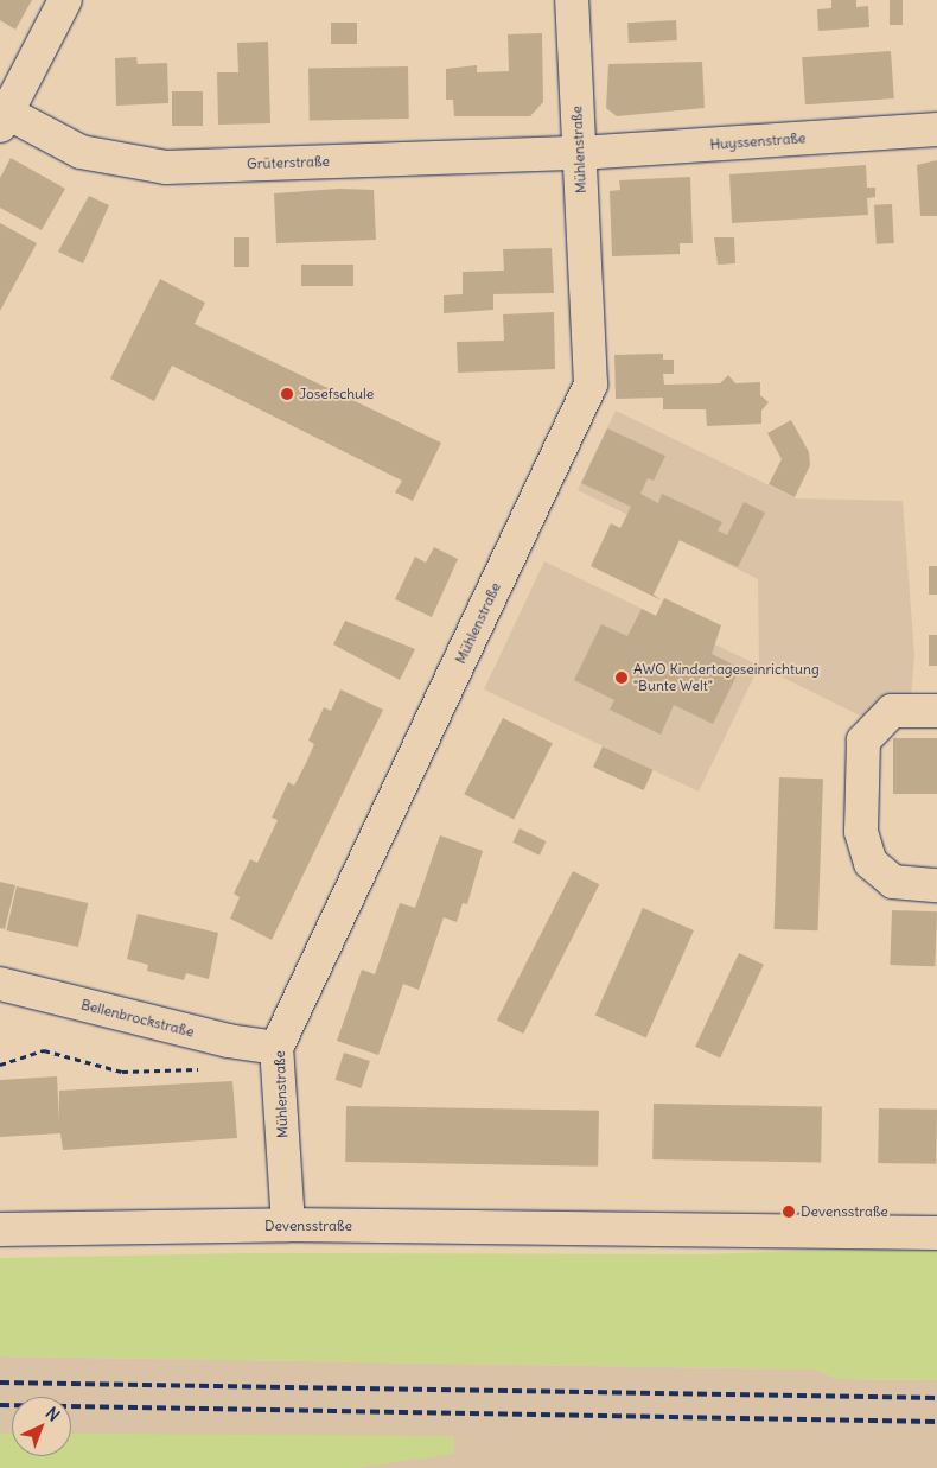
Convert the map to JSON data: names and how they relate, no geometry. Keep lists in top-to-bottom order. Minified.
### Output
{"streets":{"street":["Huyssenstraße","Mühlenstraße","Grüterstraße","Bellenbrockstraße","Devensstraße"]},"crossings":[["Huyssenstraße","Mühlenstraße"],["Huyssenstraße","Grüterstraße"],["Mühlenstraße","Grüterstraße"],["Mühlenstraße","Bellenbrockstraße"],["Mühlenstraße","Devensstraße"]],"places":["Josefschule","AWO Kindertageseinrichtung \"Bunte Welt\"","Devensstraße"],"north":"top right"}
